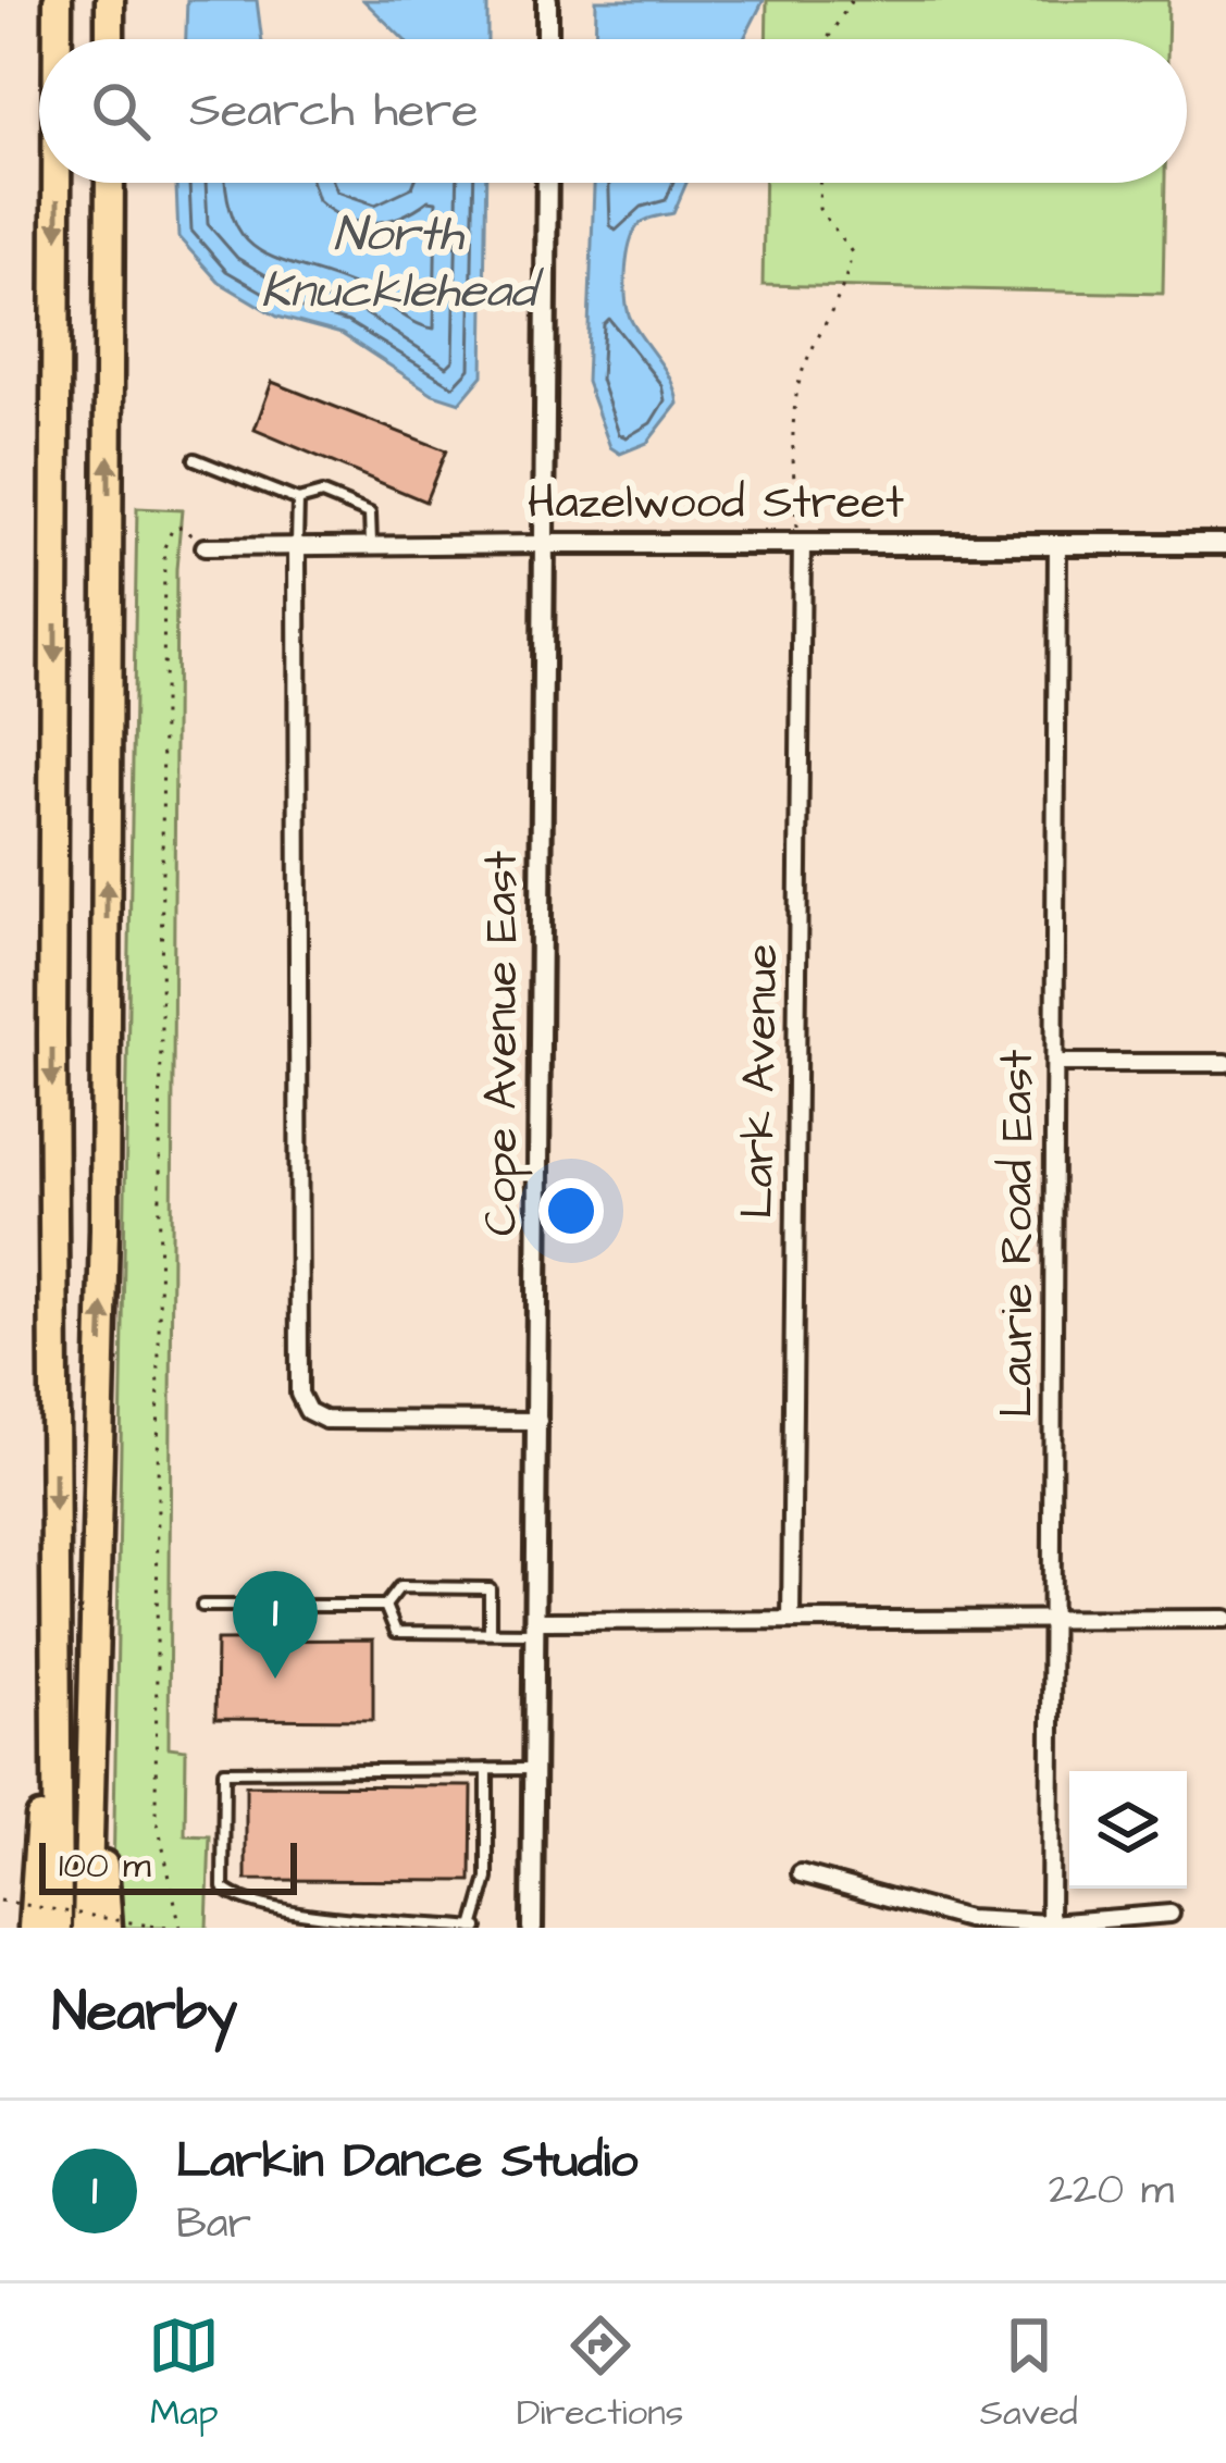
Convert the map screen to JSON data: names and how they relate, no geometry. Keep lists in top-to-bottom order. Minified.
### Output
{"streets":{"street":["Hazelwood Street","Cope Avenue East","Lark Avenue","Laurie Road East"]},"crossings":[["Hazelwood Street","Cope Avenue East"],["Hazelwood Street","Lark Avenue"],["Hazelwood Street","Laurie Road East"]],"water":["North Knucklehead"],"scale_bar":"100 m","page":{"search":"Search here","pins":"1","scale":"100 m","heading":"Nearby","list":[{"mark":"1","name":"Larkin Dance Studio","note":"Bar","value":"220 m"}],"nav":["Map","Directions","Saved"]}}
